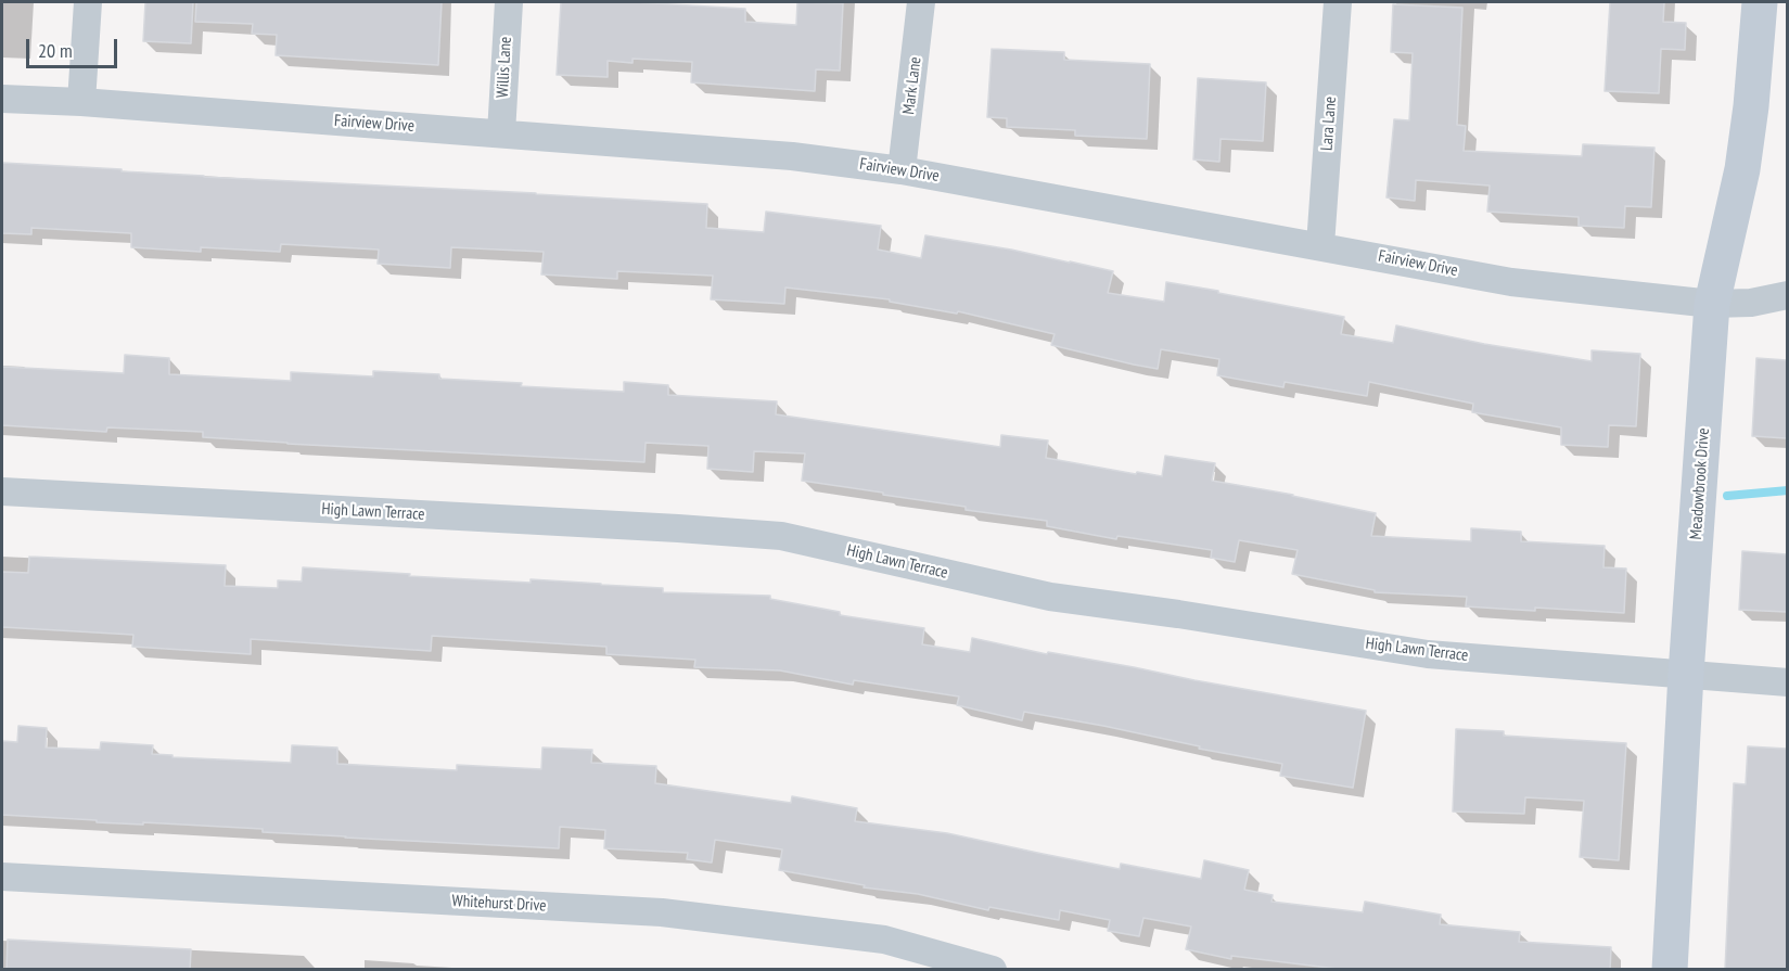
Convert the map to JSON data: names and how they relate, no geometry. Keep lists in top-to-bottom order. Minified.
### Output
{"streets":{"street":["Willis Lane","Mark Lane","Fairview Drive","Lara Lane","Meadowbrook Drive","High Lawn Terrace","Whitehurst Drive"]},"crossings":[["Willis Lane","Fairview Drive"],["Mark Lane","Fairview Drive"],["Fairview Drive","Lara Lane"],["Fairview Drive","Meadowbrook Drive"],["Meadowbrook Drive","High Lawn Terrace"]],"scale_bar":"20 m"}
